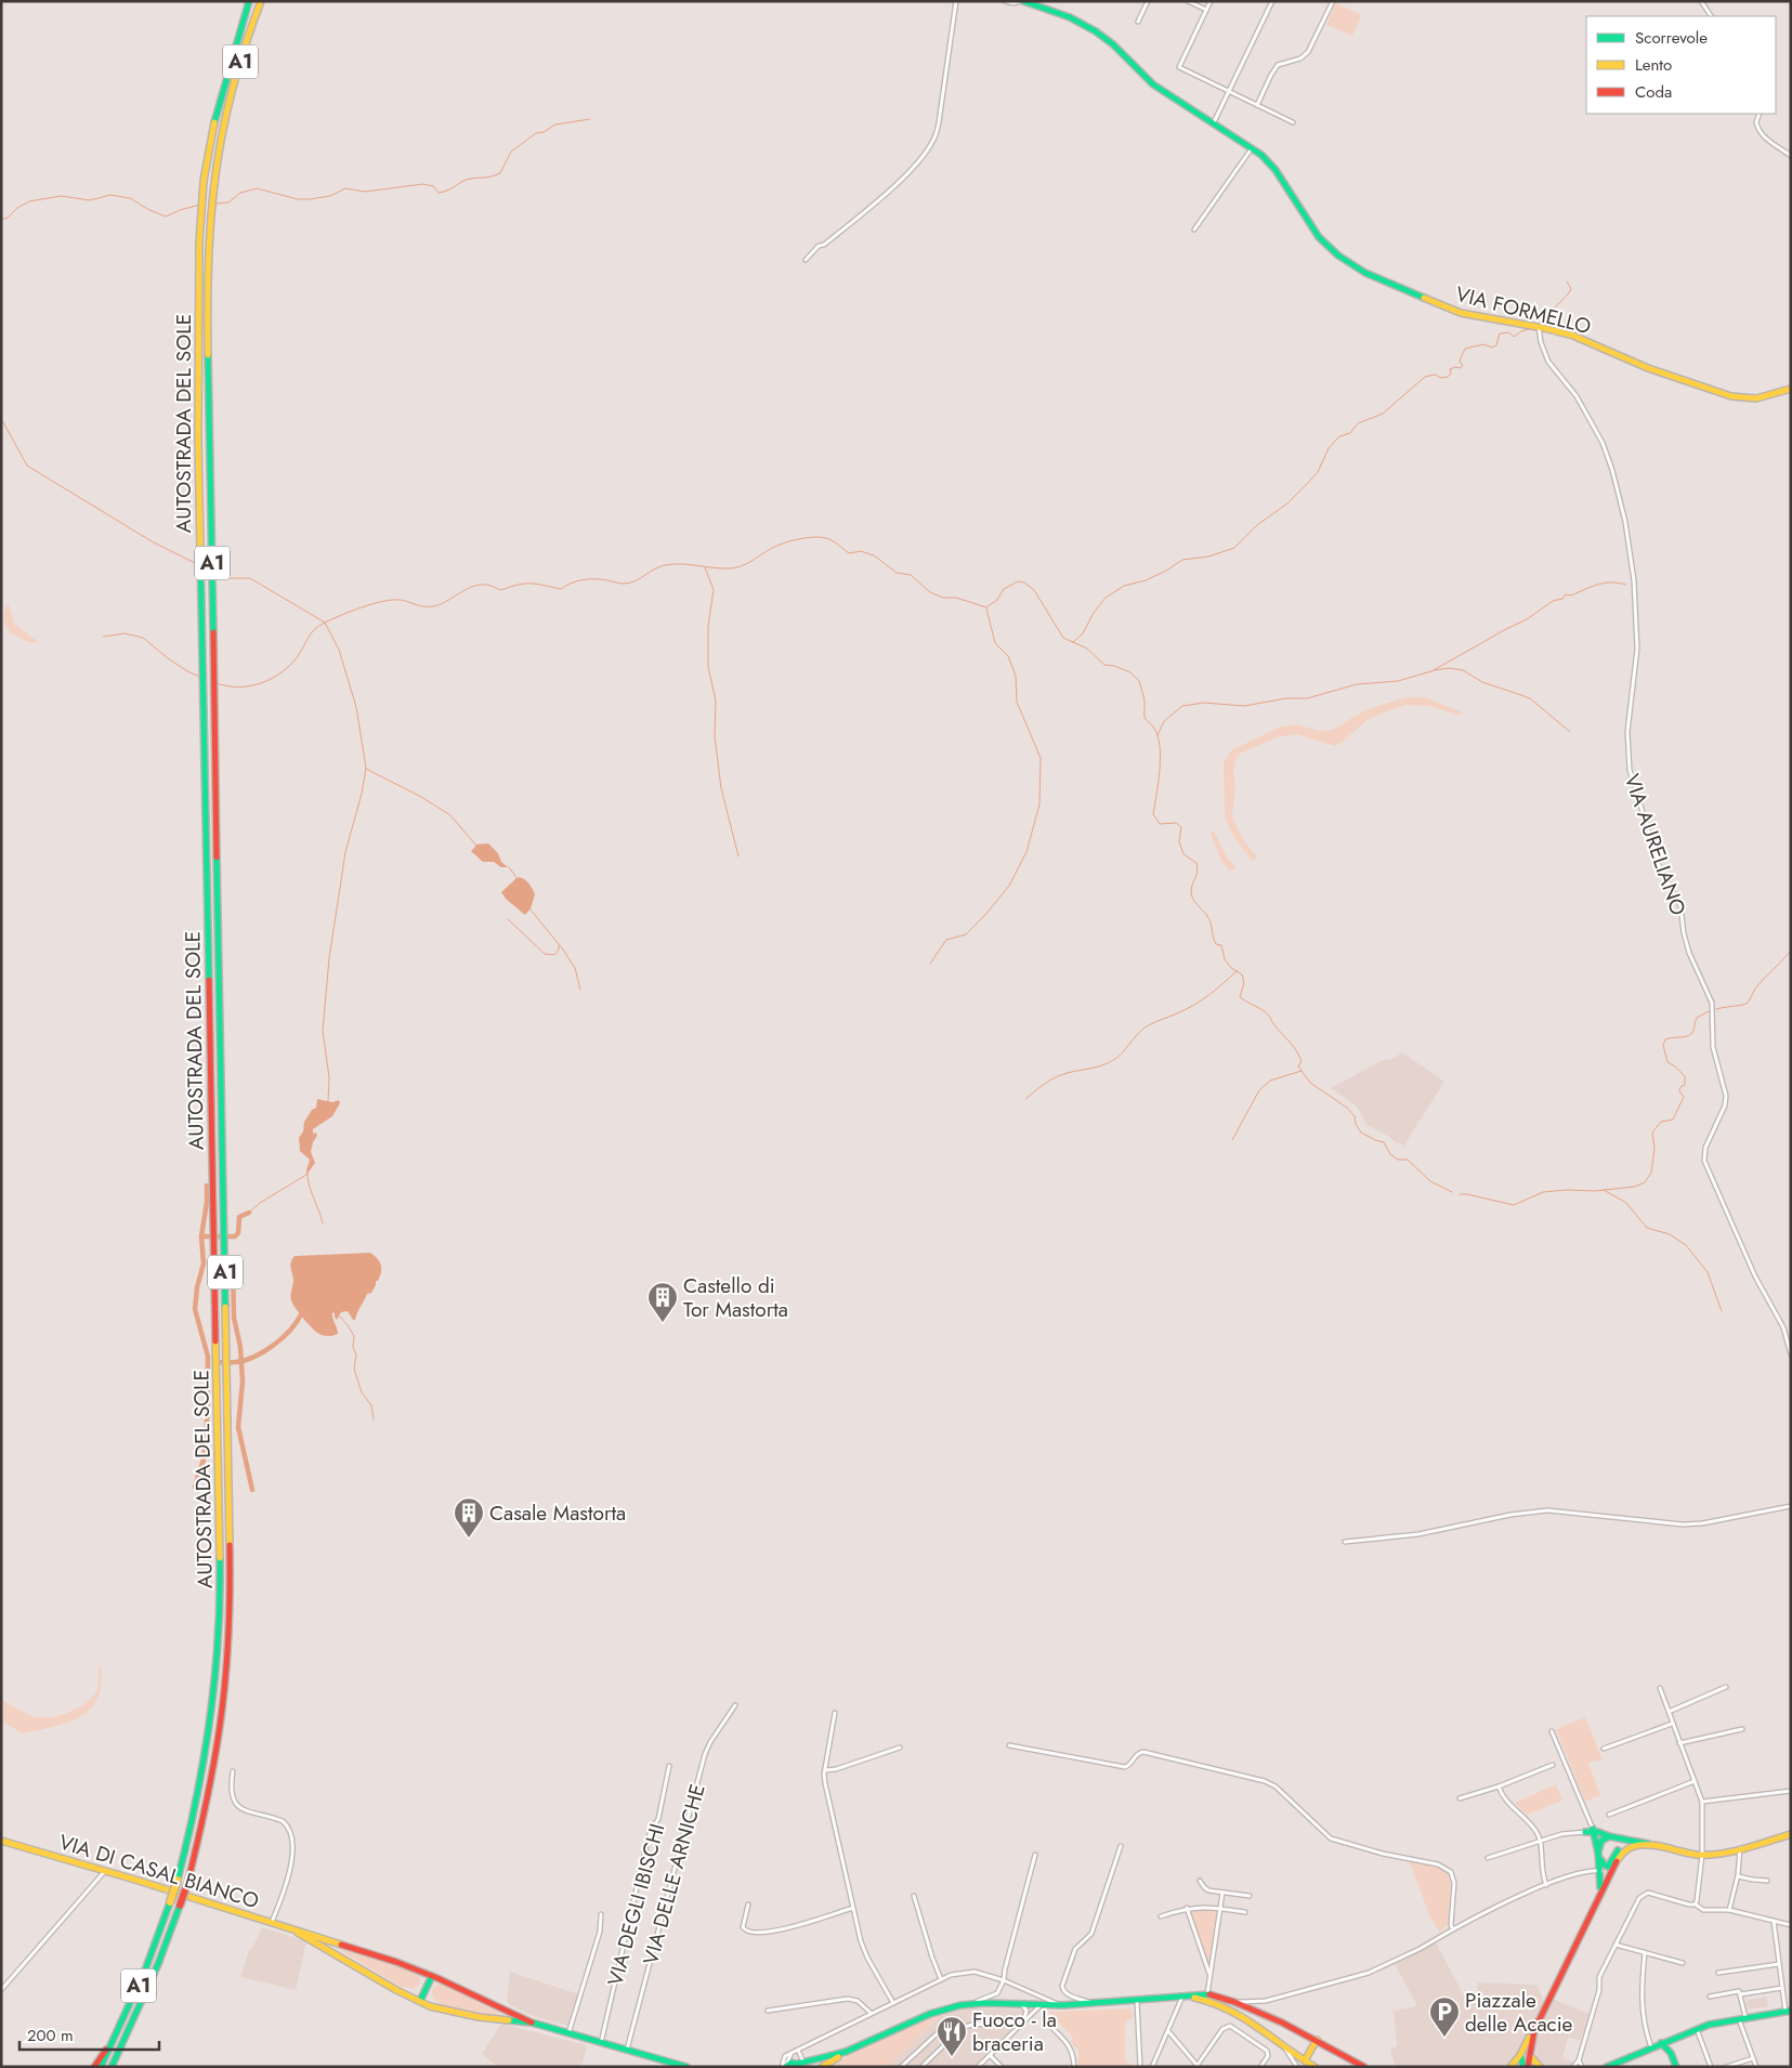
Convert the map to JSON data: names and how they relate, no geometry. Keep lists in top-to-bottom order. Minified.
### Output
{"streets":{"main road":["A1","VIA FORMELLO","AUTOSTRADA DEL SOLE","VIA DI CASAL BIANCO"],"street":["VIA AURELIANO","VIA DELLE ARNICHE","VIA DEGLI IBISCHI"]},"crossings":[["VIA FORMELLO","VIA AURELIANO"],["VIA DI CASAL BIANCO","VIA DELLE ARNICHE"],["VIA DI CASAL BIANCO","VIA DEGLI IBISCHI"]],"places":{"building":["Castello di Tor Mastorta","Casale Mastorta"],"parking":["Piazzale delle Acacie"],"restaurant":["Fuoco - la braceria"]},"legend":["Scorrevole","Lento","Coda"],"scale_bar":"200 m"}
